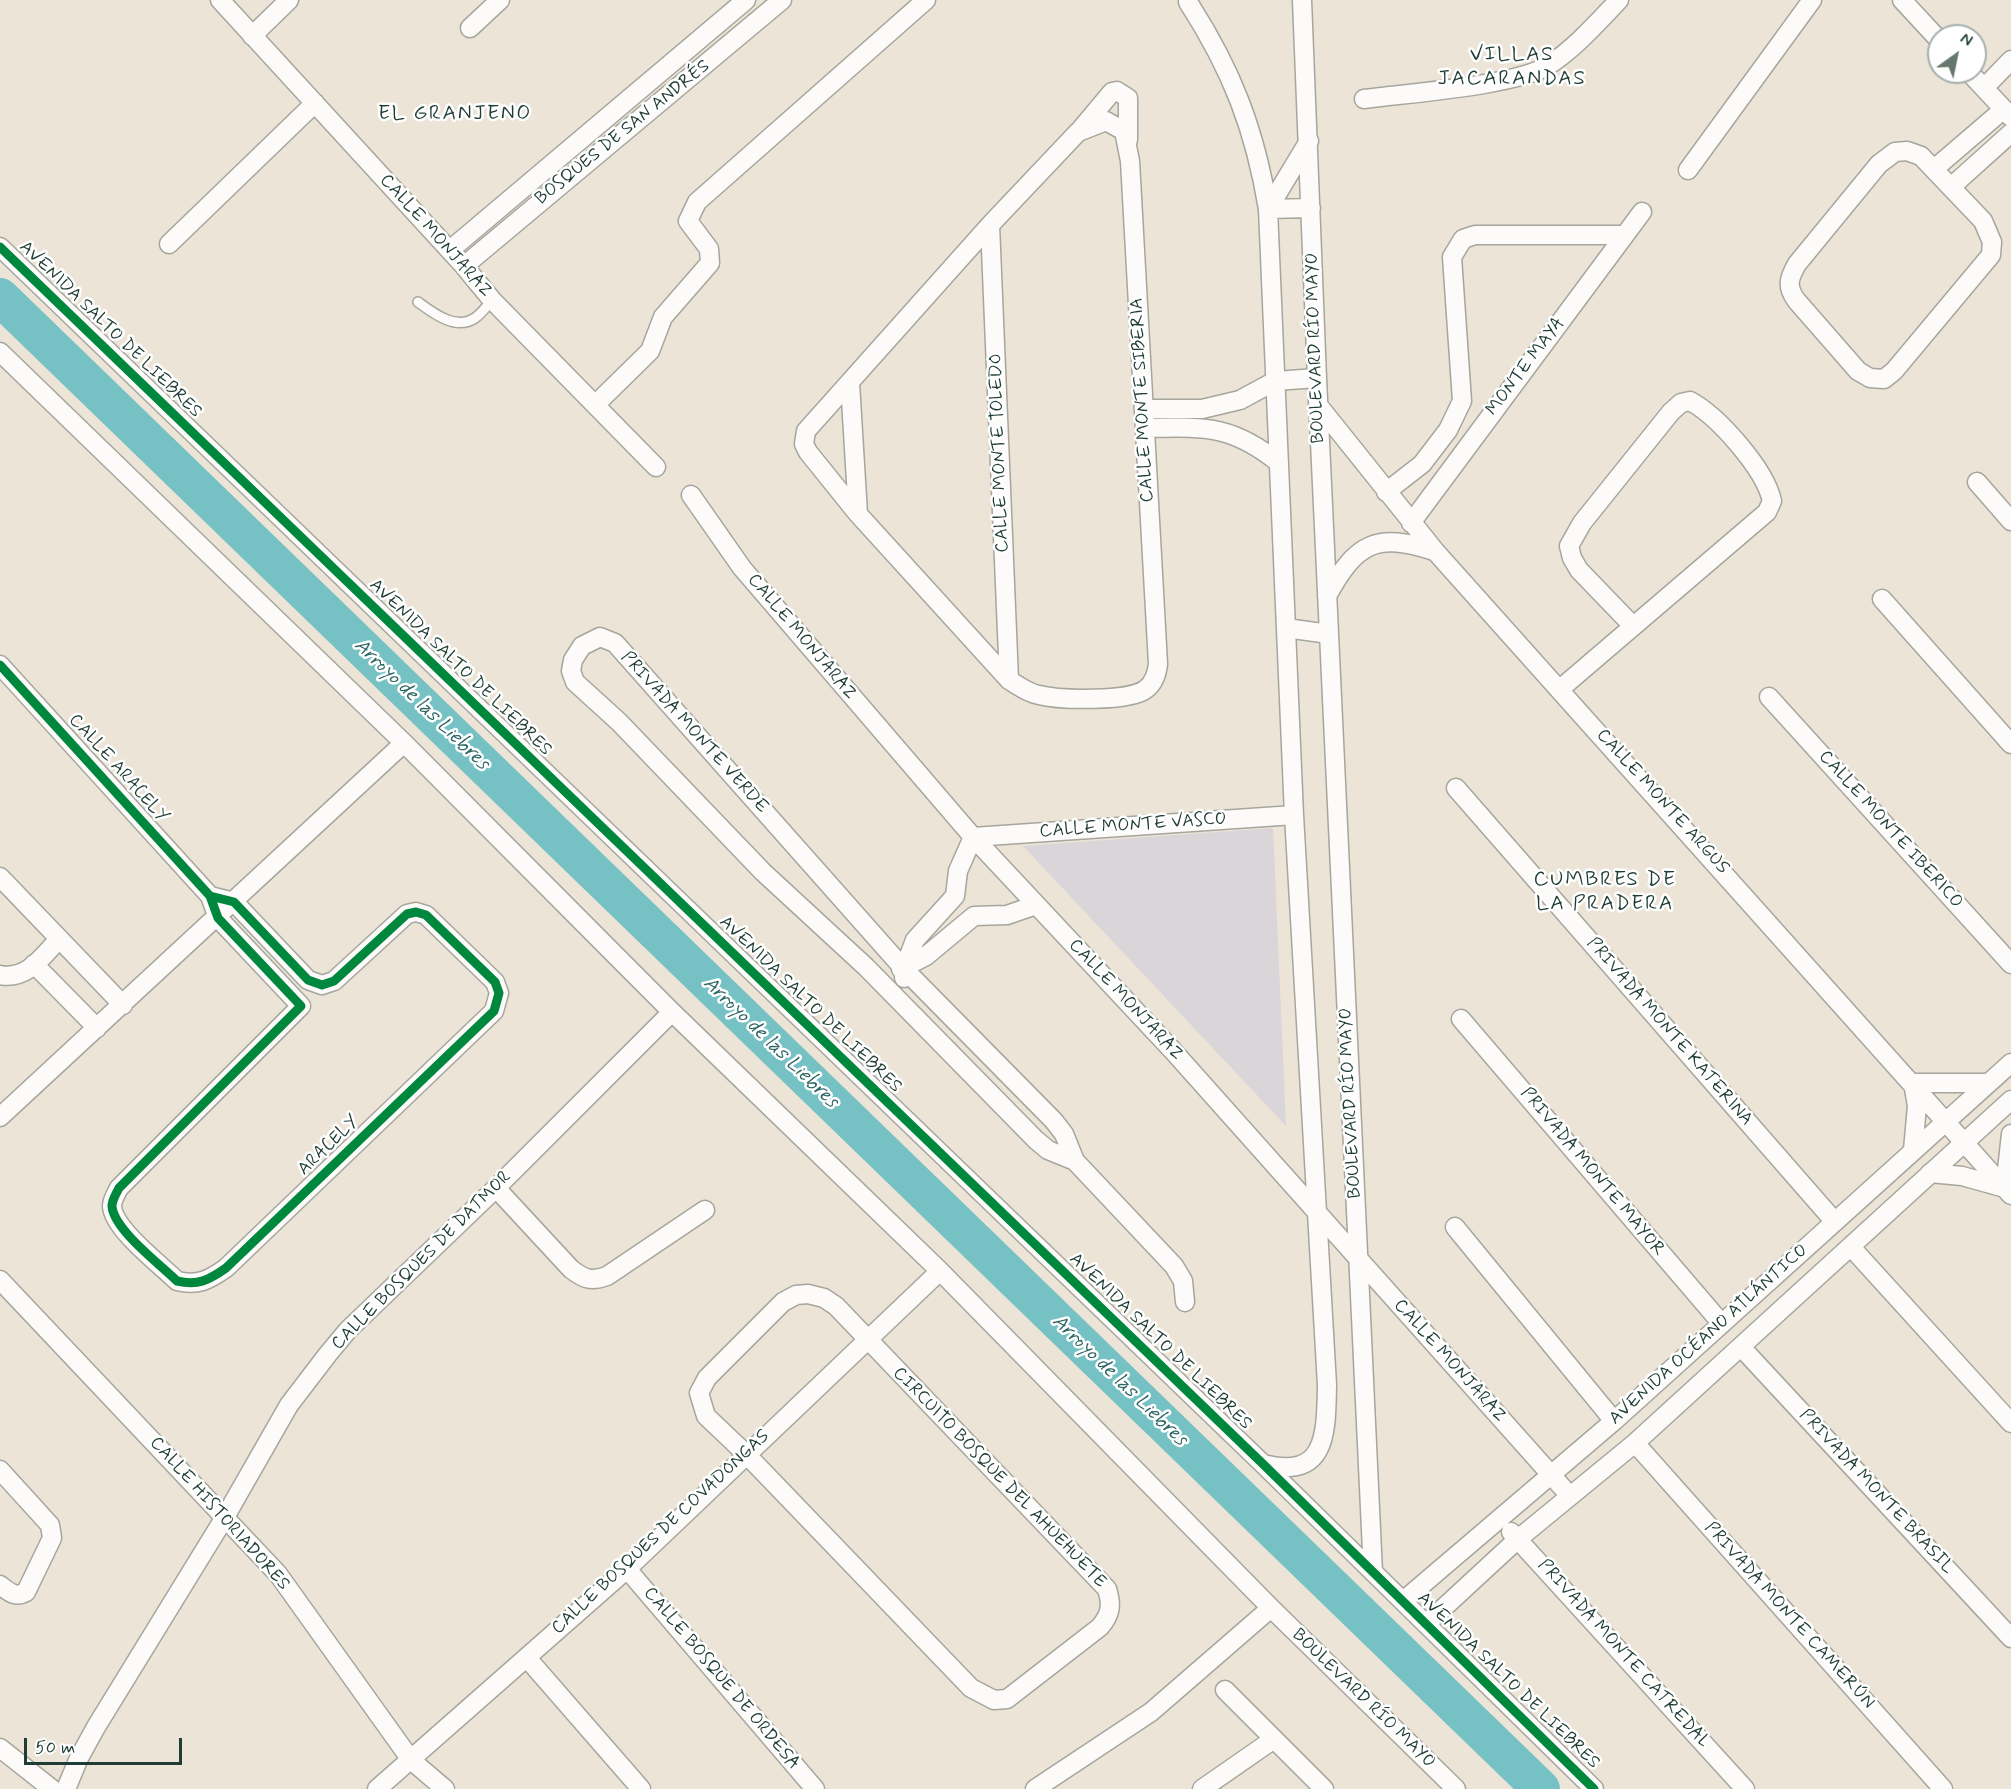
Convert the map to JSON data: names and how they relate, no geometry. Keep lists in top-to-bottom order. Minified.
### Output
{"streets":{"street":["BOSQUES DE SAN ANDRÉS","CALLE MONJARAZ","AVENIDA SALTO DE LIEBRES","BOULEVARD RÍO MAYO","MONTE MAYA","CALLE MONTE SIBERIA","CALLE MONTE TOLEDO","PRIVADA MONTE VERDE","CALLE ARACELY","CALLE MONTE ARGUS","CALLE MONTE VASCO","CALLE MONTE IBERICO","PRIVADA MONTE KATERINA","ARACELY","PRIVADA MONTE MAYOR","CALLE BOSQUES DE DATMOR","AVENIDA OCÉANO ATLÁNTICO","CIRCUITO BOSQUE DEL AHUEHUETE","PRIVADA MONTE BRASIL","CALLE HISTORIADORES","CALLE BOSQUES DE COVADONGAS","PRIVADA MONTE CAMERÚN","PRIVADA MONTE CATREDAL","CALLE BOSQUE DE ORDESA"]},"crossings":[["BOSQUES DE SAN ANDRÉS","CALLE MONJARAZ"],["CALLE MONJARAZ","BOULEVARD RÍO MAYO"],["CALLE MONJARAZ","CALLE MONTE VASCO"],["CALLE MONJARAZ","AVENIDA OCÉANO ATLÁNTICO"],["AVENIDA SALTO DE LIEBRES","BOULEVARD RÍO MAYO"],["AVENIDA SALTO DE LIEBRES","AVENIDA OCÉANO ATLÁNTICO"],["BOULEVARD RÍO MAYO","CALLE MONTE ARGUS"],["MONTE MAYA","CALLE MONTE ARGUS"],["CALLE MONTE SIBERIA","CALLE MONTE TOLEDO"],["CALLE ARACELY","ARACELY"],["CALLE MONTE ARGUS","AVENIDA OCÉANO ATLÁNTICO"],["PRIVADA MONTE KATERINA","AVENIDA OCÉANO ATLÁNTICO"],["PRIVADA MONTE MAYOR","AVENIDA OCÉANO ATLÁNTICO"],["CALLE BOSQUES DE DATMOR","CALLE HISTORIADORES"],["AVENIDA OCÉANO ATLÁNTICO","PRIVADA MONTE BRASIL"],["AVENIDA OCÉANO ATLÁNTICO","PRIVADA MONTE CAMERÚN"],["AVENIDA OCÉANO ATLÁNTICO","PRIVADA MONTE CATREDAL"],["CIRCUITO BOSQUE DEL AHUEHUETE","CALLE BOSQUES DE COVADONGAS"],["CALLE HISTORIADORES","CALLE BOSQUES DE COVADONGAS"],["CALLE BOSQUES DE COVADONGAS","CALLE BOSQUE DE ORDESA"]],"districts":["VILLAS JACARANDAS","EL GRANJENO","CUMBRES DE LA PRADERA"],"water":["Arroyo de las Liebres"],"scale_bar":"50 m","north":"top right"}
